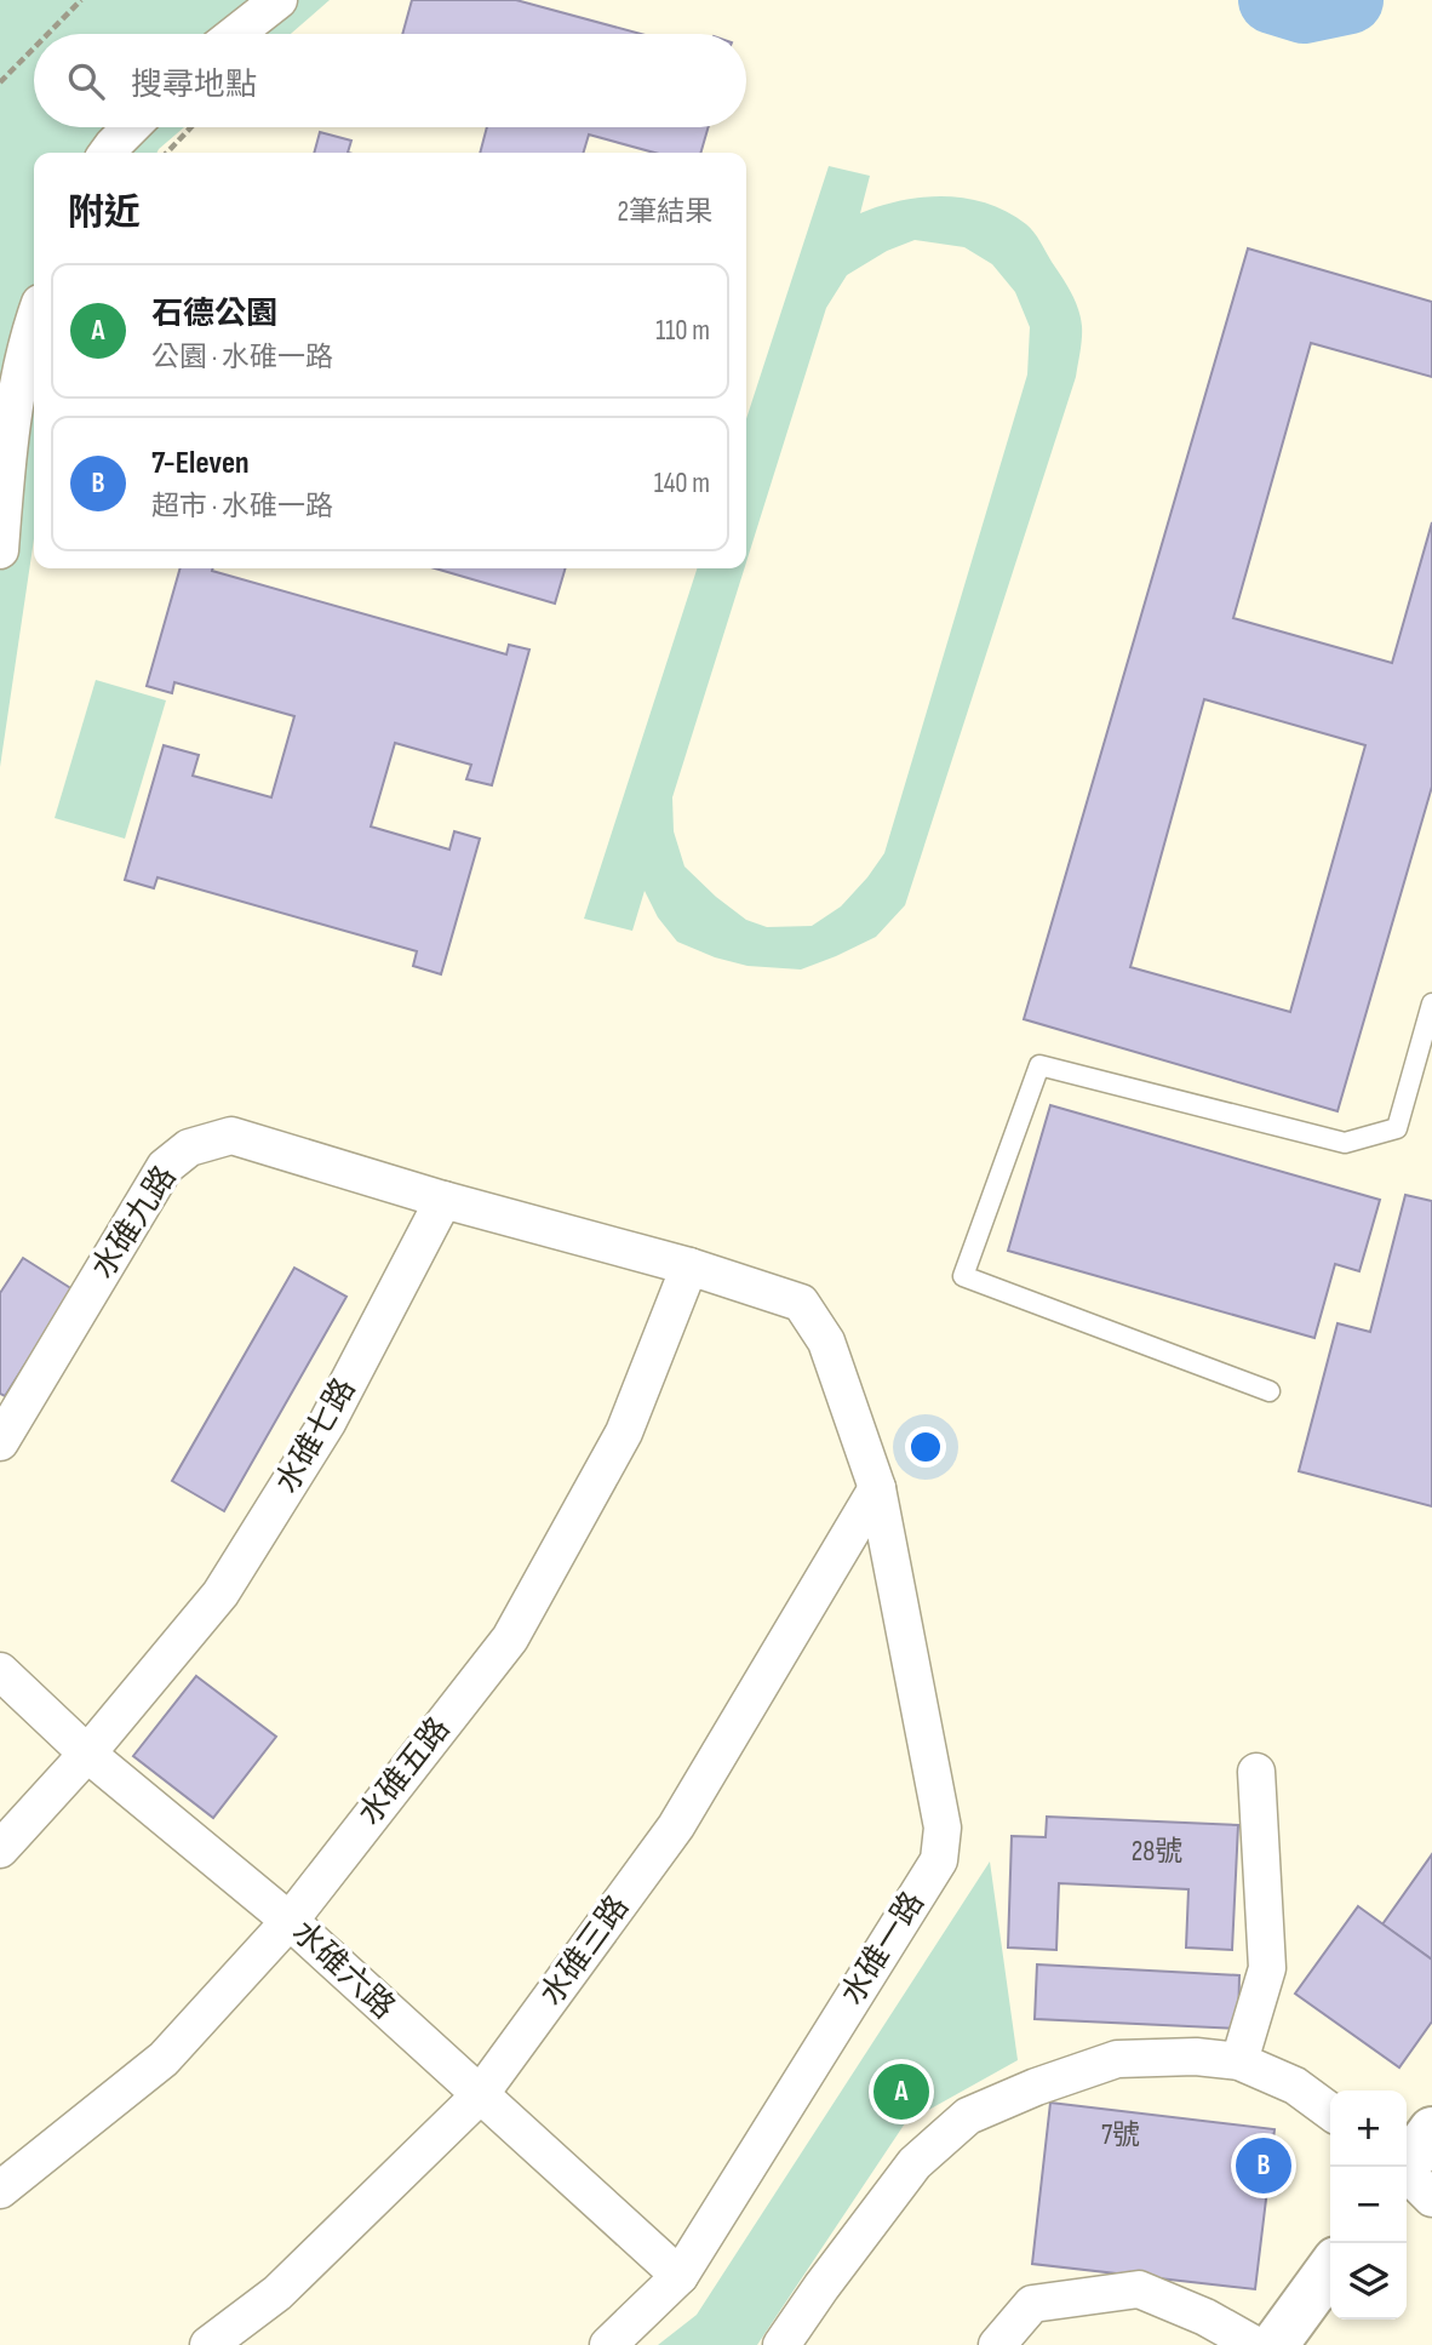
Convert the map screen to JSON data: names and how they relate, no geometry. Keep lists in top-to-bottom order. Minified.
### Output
{"streets":{"street":["水碓九路","水碓七路","水碓五路","水碓一路","水碓三路","水碓六路"]},"crossings":[["水碓九路","水碓七路"],["水碓七路","水碓六路"],["水碓五路","水碓一路"],["水碓五路","水碓六路"],["水碓一路","水碓三路"],["水碓一路","水碓六路"],["水碓三路","水碓六路"]],"house_numbers":["28號","7號"],"page":{"search":"搜尋地點","heading":["附近","2筆結果"],"list":[{"mark":"A","name":"石德公園","note":"公園 · 水碓一路","value":"110 m"},{"mark":"B","name":"7-Eleven","note":"超市 · 水碓一路","value":"140 m"}],"pins":["A","B"],"map_buttons":["+","−"]}}
